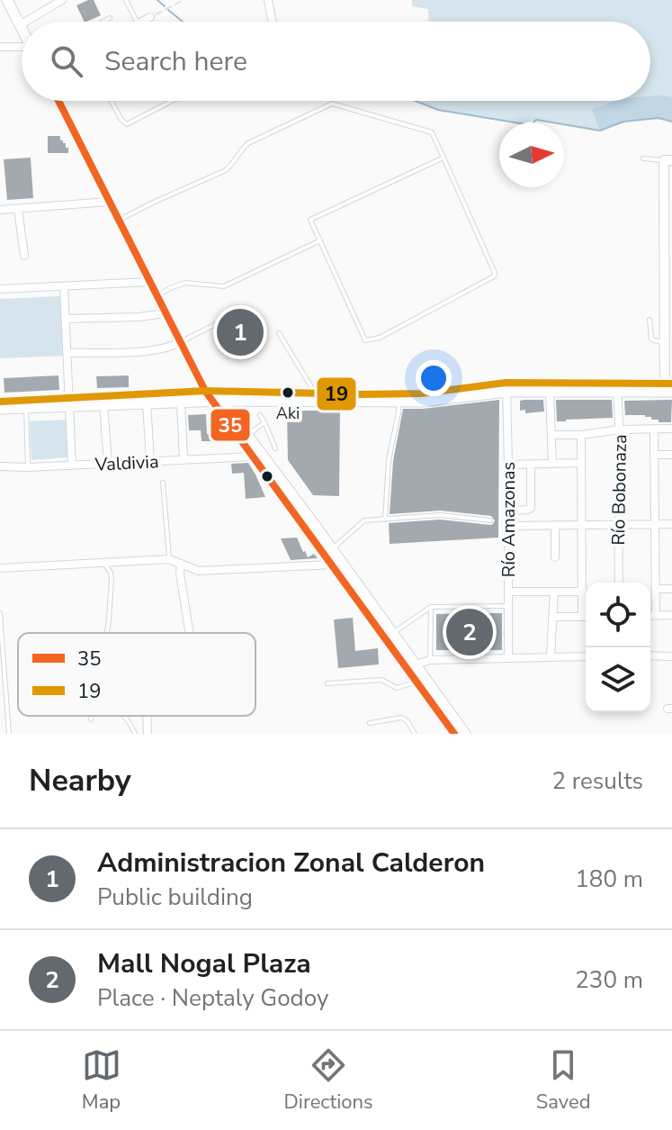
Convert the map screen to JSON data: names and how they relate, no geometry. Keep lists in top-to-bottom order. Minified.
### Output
{"streets":{"street":["Valdivia","Río Bobonaza","Río Amazonas"]},"places":["Aki"],"lines":["transit line 35","transit line 19"],"legend":["35","19"],"north":"right","page":{"search":"Search here","pins":["1","2"],"heading":["Nearby","2 results"],"list":[{"mark":"1","name":"Administracion Zonal Calderon","note":"Public building","value":"180 m"},{"mark":"2","name":"Mall Nogal Plaza","note":"Place · Neptaly Godoy","value":"230 m"}],"nav":["Map","Directions","Saved"]}}
